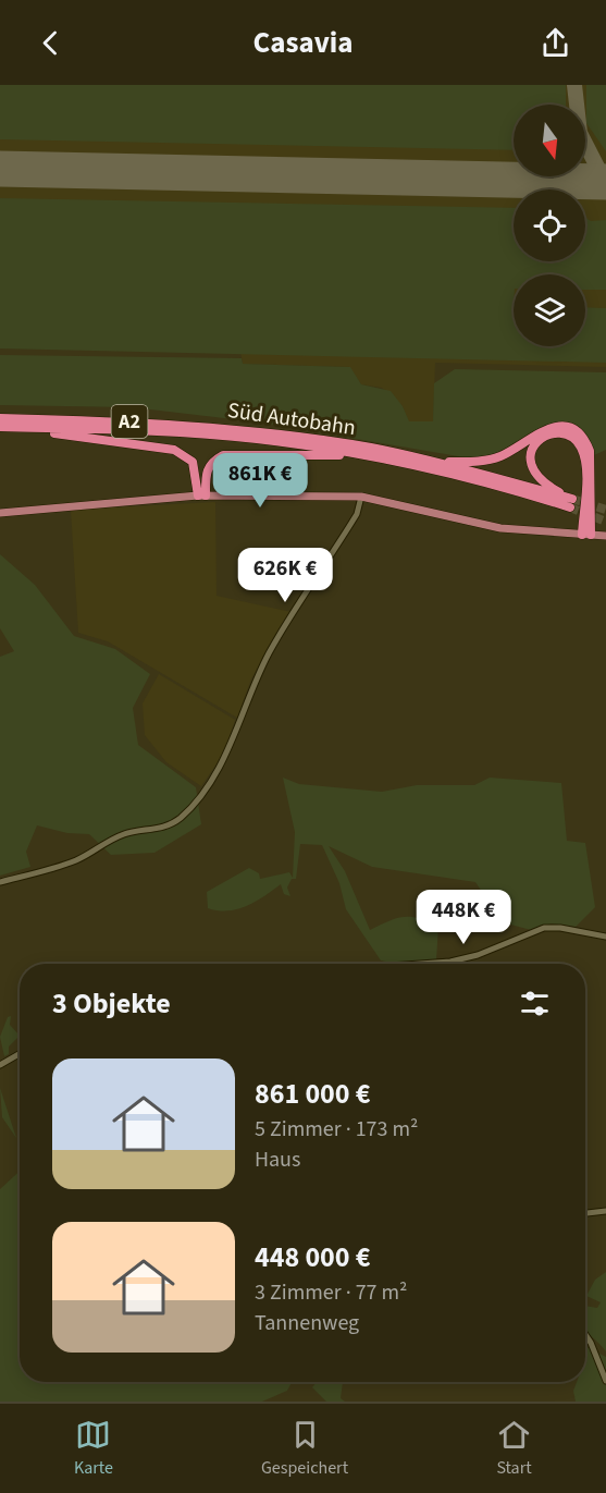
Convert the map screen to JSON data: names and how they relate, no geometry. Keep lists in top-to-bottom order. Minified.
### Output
{"streets":{"highway":["Süd Autobahn","A2"]},"north":"bottom","page":{"header":"Casavia","price":["861K €","626K €","448K €"],"heading":"3 Objekte","list":[{"name":"861 000 €","note":"5 Zimmer · 173 m² · Haus"},{"name":"448 000 €","note":"3 Zimmer · 77 m² · Tannenweg"}],"tabs":["Karte","Gespeichert","Start"]}}
